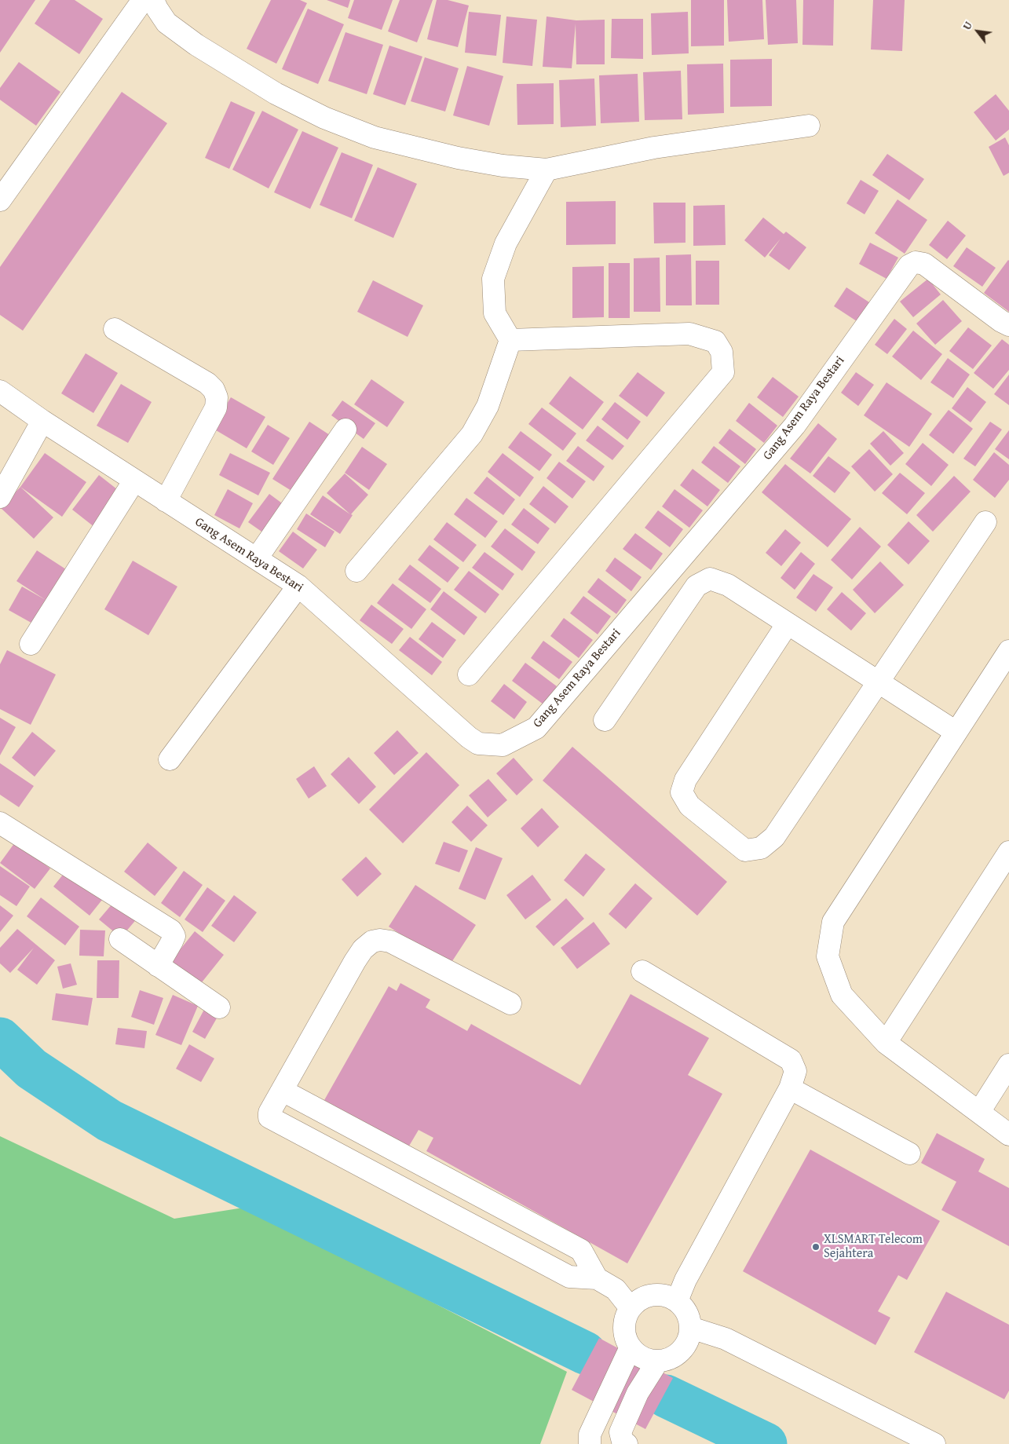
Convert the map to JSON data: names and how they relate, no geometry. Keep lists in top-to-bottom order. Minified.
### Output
{"streets":{"street":["Gang Asem Raya Bestari"]},"places":["XLSMART Telecom Sejahtera"],"north":"top left"}
